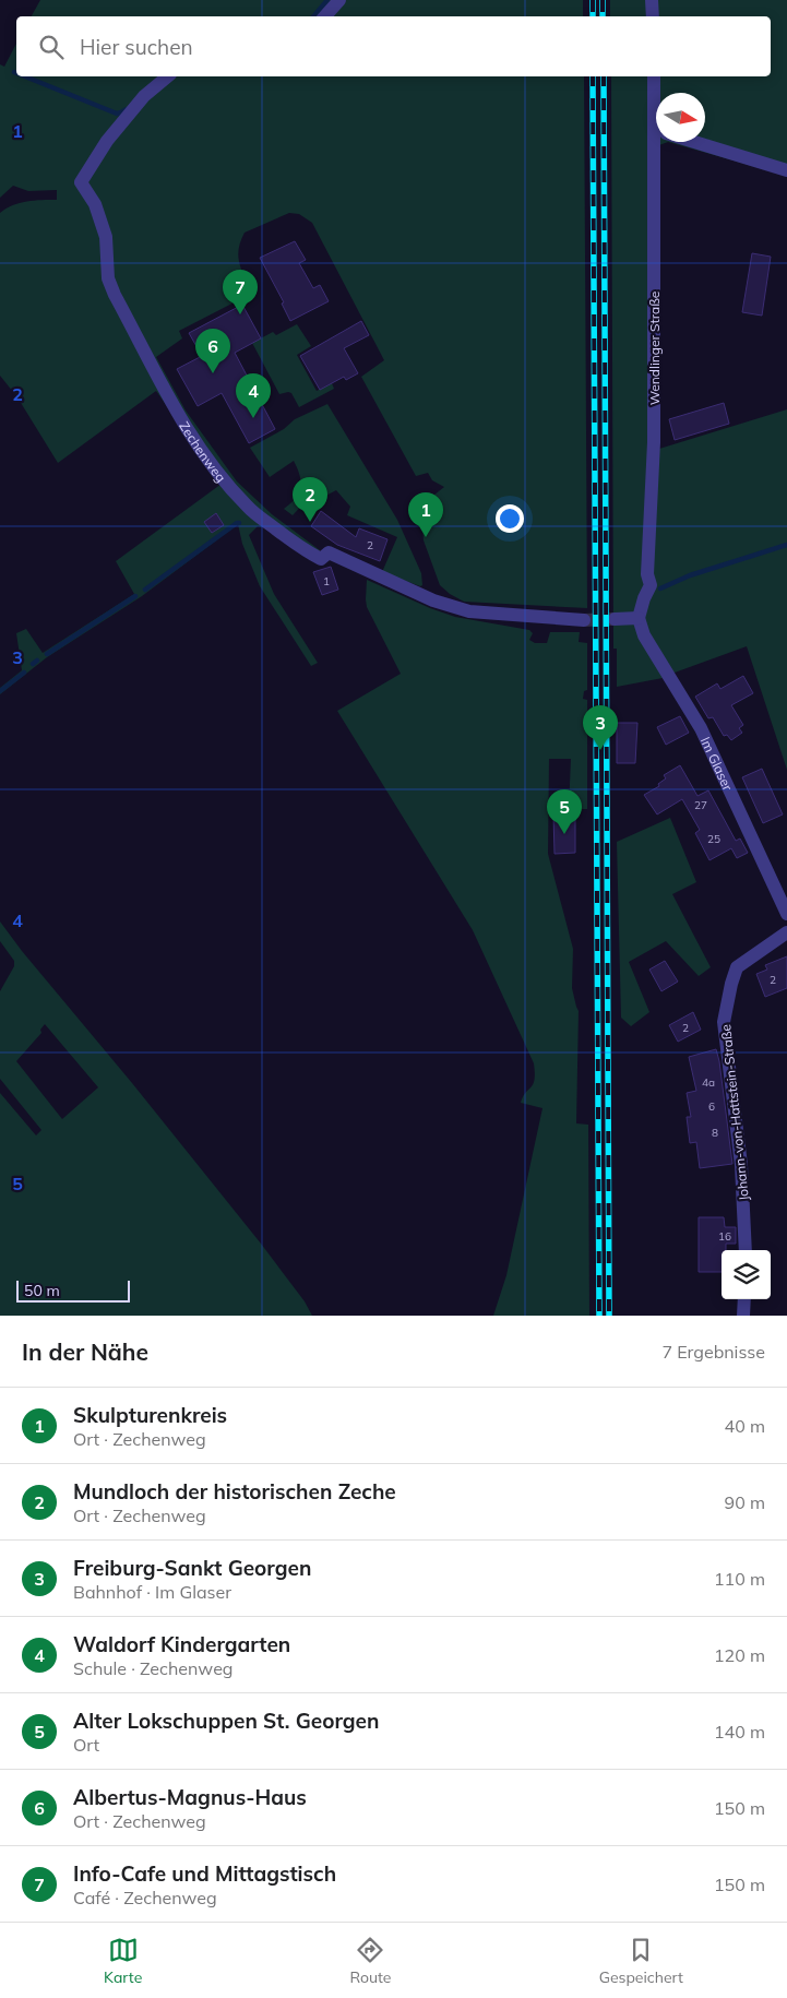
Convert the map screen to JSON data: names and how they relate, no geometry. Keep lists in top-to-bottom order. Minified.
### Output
{"streets":{"street":["Wendlinger Straße","Zechenweg","Im Glaser","Johann-von-Hattstein-Straße"]},"crossings":[["Wendlinger Straße","Im Glaser"]],"house_numbers":["2","1","27","25","2","2","4a","6","8","16"],"scale_bar":"50 m","north":"right","page":{"search":"Hier suchen","pins":["7","6","4","2","1","3","5"],"scale":"50 m","heading":["In der Nähe","7 Ergebnisse"],"list":[{"mark":"1","name":"Skulpturenkreis","note":"Ort · Zechenweg","value":"40 m"},{"mark":"2","name":"Mundloch der historischen Zeche","note":"Ort · Zechenweg","value":"90 m"},{"mark":"3","name":"Freiburg-Sankt Georgen","note":"Bahnhof · Im Glaser","value":"110 m"},{"mark":"4","name":"Waldorf Kindergarten","note":"Schule · Zechenweg","value":"120 m"},{"mark":"5","name":"Alter Lokschuppen St. Georgen","note":"Ort","value":"140 m"},{"mark":"6","name":"Albertus-Magnus-Haus","note":"Ort · Zechenweg","value":"150 m"},{"mark":"7","name":"Info-Cafe und Mittagstisch","note":"Café · Zechenweg","value":"150 m"}],"nav":["Karte","Route","Gespeichert"]},"grid":{"rows":["1","2","3","4","5"]}}
